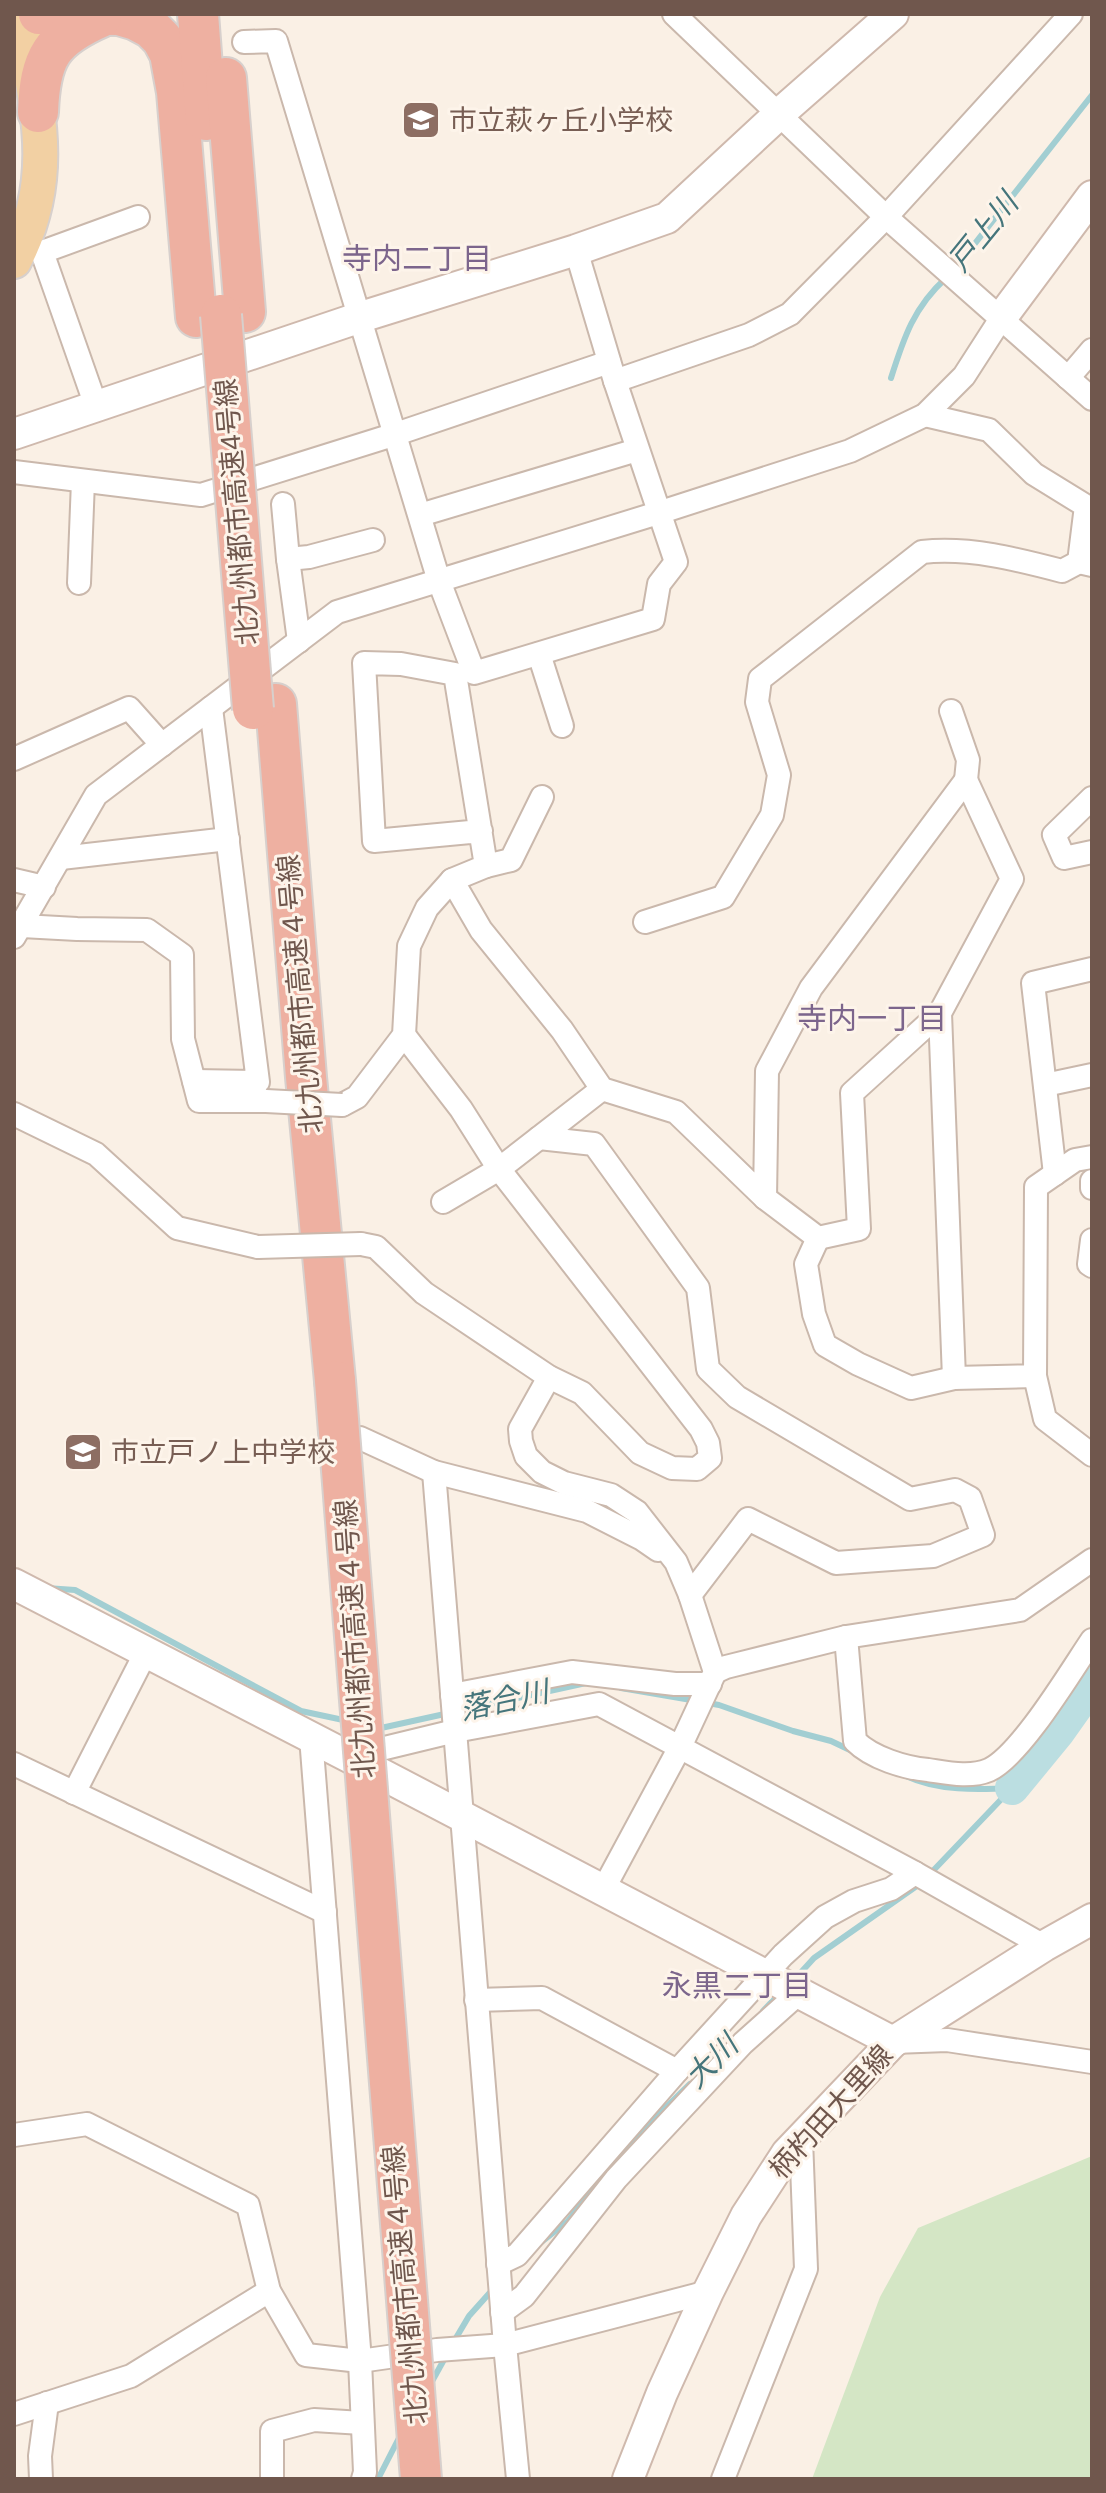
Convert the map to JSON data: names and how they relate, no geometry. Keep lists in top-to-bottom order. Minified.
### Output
{"streets":{"highway":["北九州都市高速4号線","北九州都市高速４号線"],"street":["柄杓田大里線"]},"crossings":[["北九州都市高速4号線","北九州都市高速４号線"]],"districts":["寺内二丁目","寺内一丁目","永黒二丁目"],"water":["戸上川","落合川","大川"],"places":{"school or university":["市立萩ヶ丘小学校","市立戸ノ上中学校"]}}
